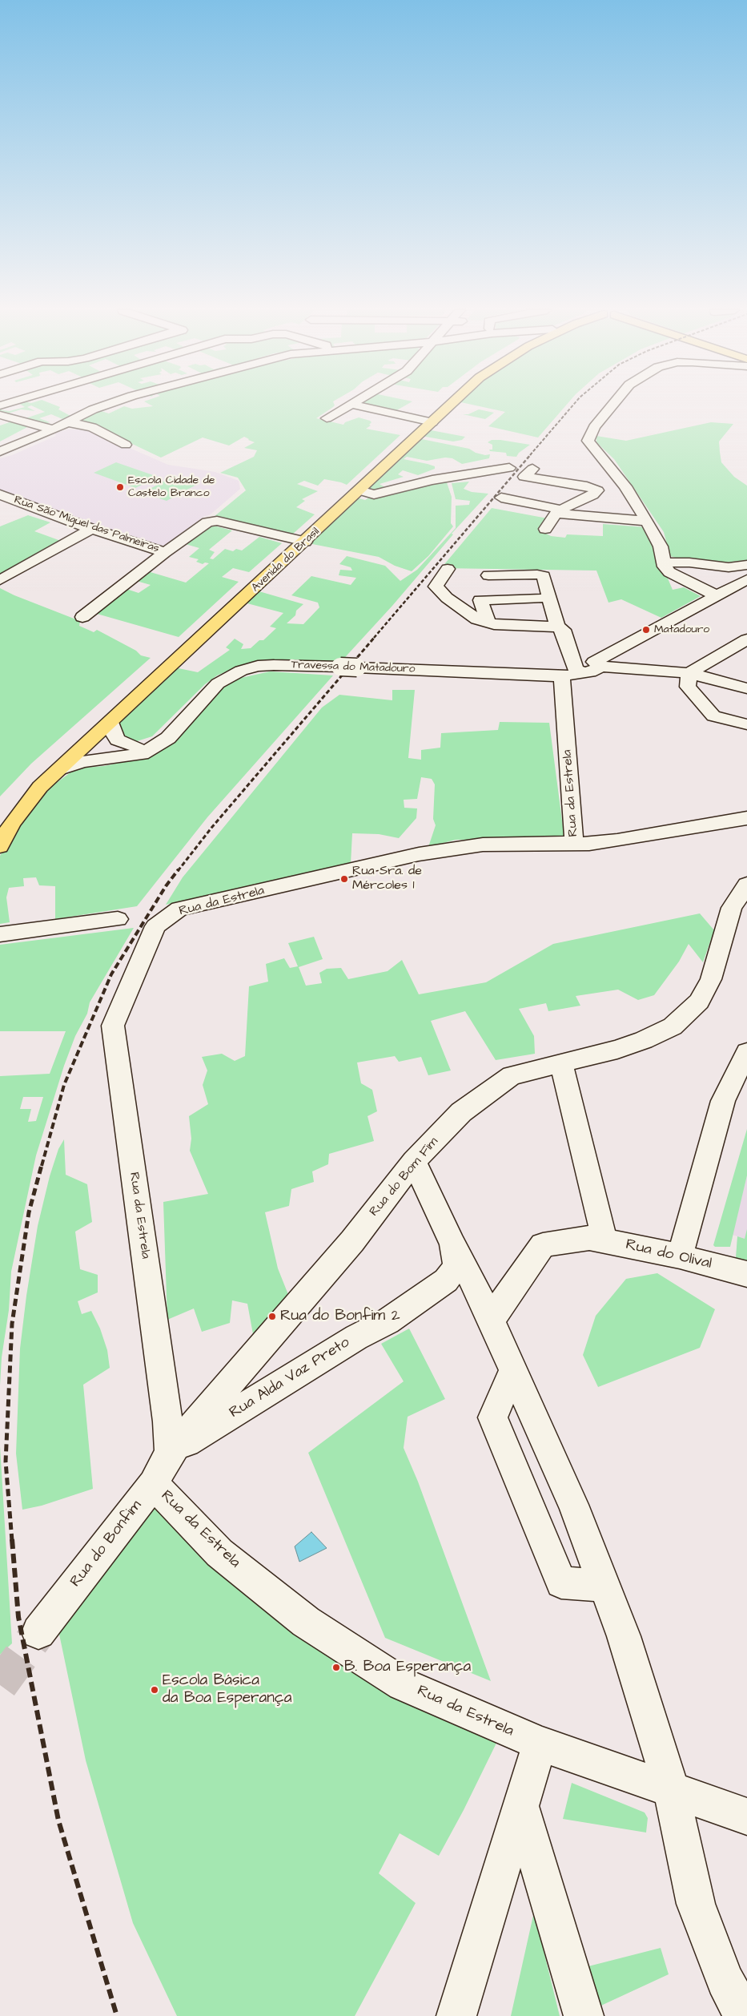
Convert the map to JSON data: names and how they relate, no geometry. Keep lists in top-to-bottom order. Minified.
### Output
{"streets":{"main road":["Avenida do Brasil"],"street":["Rua São Miguel das Palmeiras","Travessa do Matadouro","Rua da Estrela","Rua do Bom Fim","Rua do Olival","Rua Alda Vaz Preto","Rua do Bonfim"]},"crossings":[["Rua São Miguel das Palmeiras","Avenida do Brasil"],["Avenida do Brasil","Travessa do Matadouro"],["Travessa do Matadouro","Rua da Estrela"],["Rua da Estrela","Rua do Bom Fim"],["Rua da Estrela","Rua Alda Vaz Preto"],["Rua da Estrela","Rua do Bonfim"],["Rua do Bom Fim","Rua Alda Vaz Preto"],["Rua do Bom Fim","Rua do Bonfim"],["Rua Alda Vaz Preto","Rua do Bonfim"]],"places":["Escola Cidade de Castelo Branco","Matadouro","Rua Sra. de Mércoles 1","Rua do Bonfim 2","B. Boa Esperança","Escola Básica da Boa Esperança"]}
